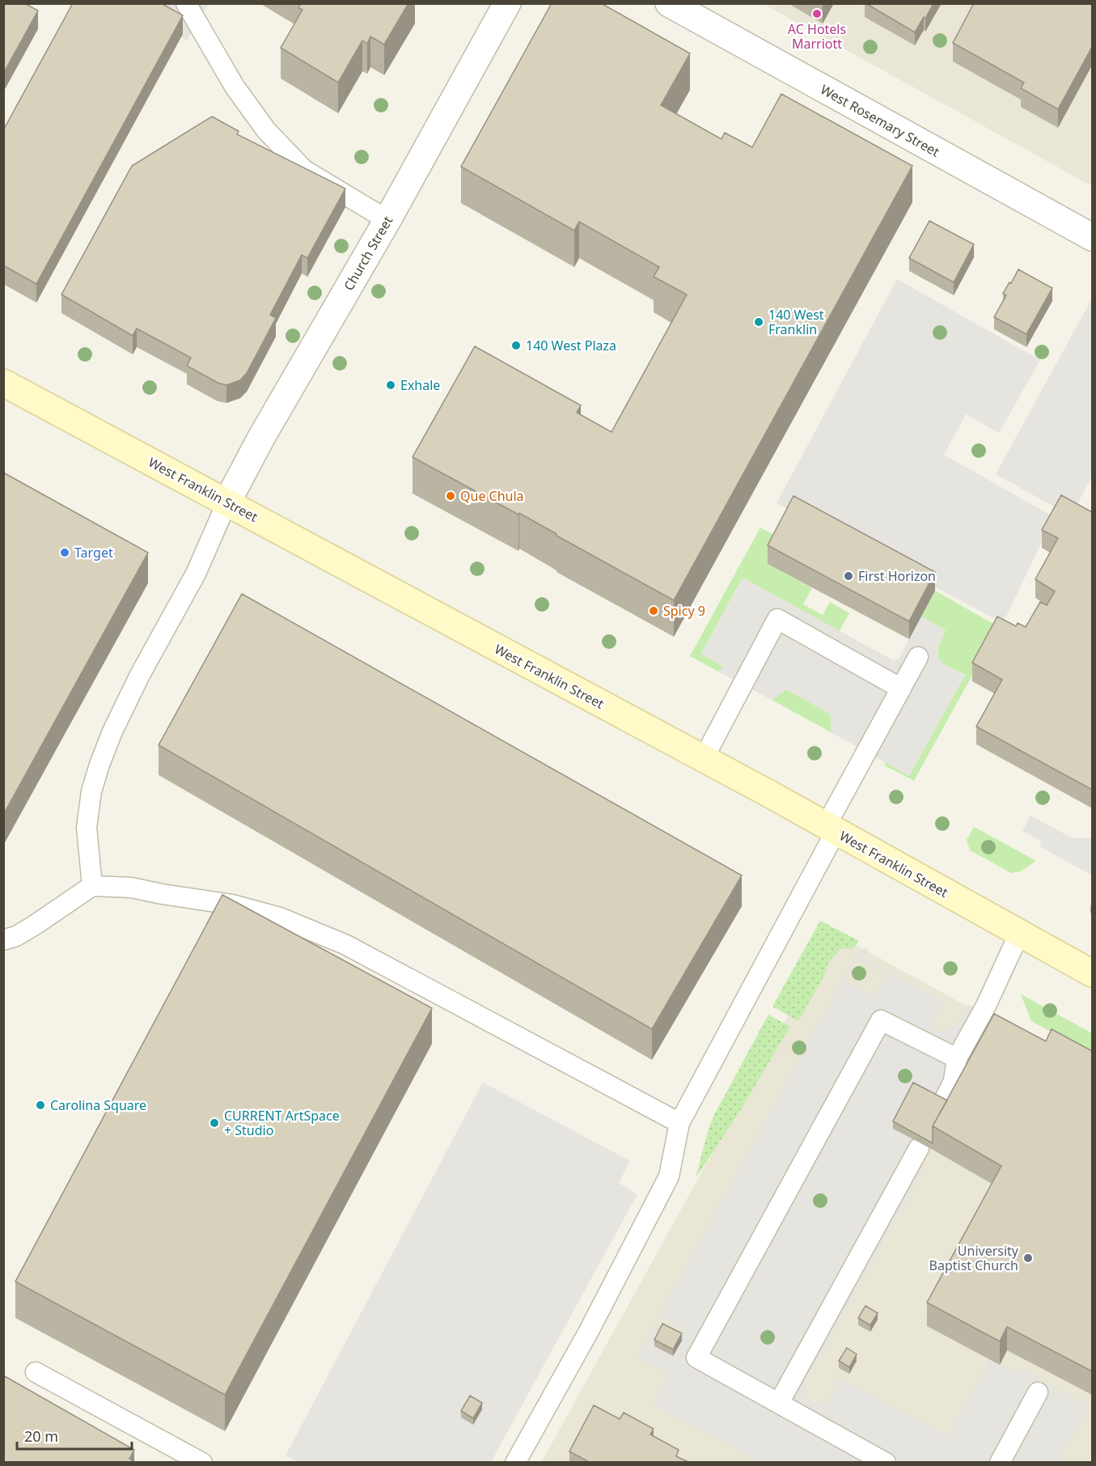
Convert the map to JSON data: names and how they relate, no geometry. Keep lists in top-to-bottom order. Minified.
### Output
{"streets":{"main road":["West Franklin Street"],"street":["West Rosemary Street","Church Street"]},"crossings":[["Church Street","West Franklin Street"]],"places":["AC Hotels Marriott","140 West Franklin","140 West Plaza","Exhale","Que Chula","Target","First Horizon","Spicy 9","Carolina Square","CURRENT ArtSpace + Studio","University Baptist Church"],"scale_bar":"20 m"}
